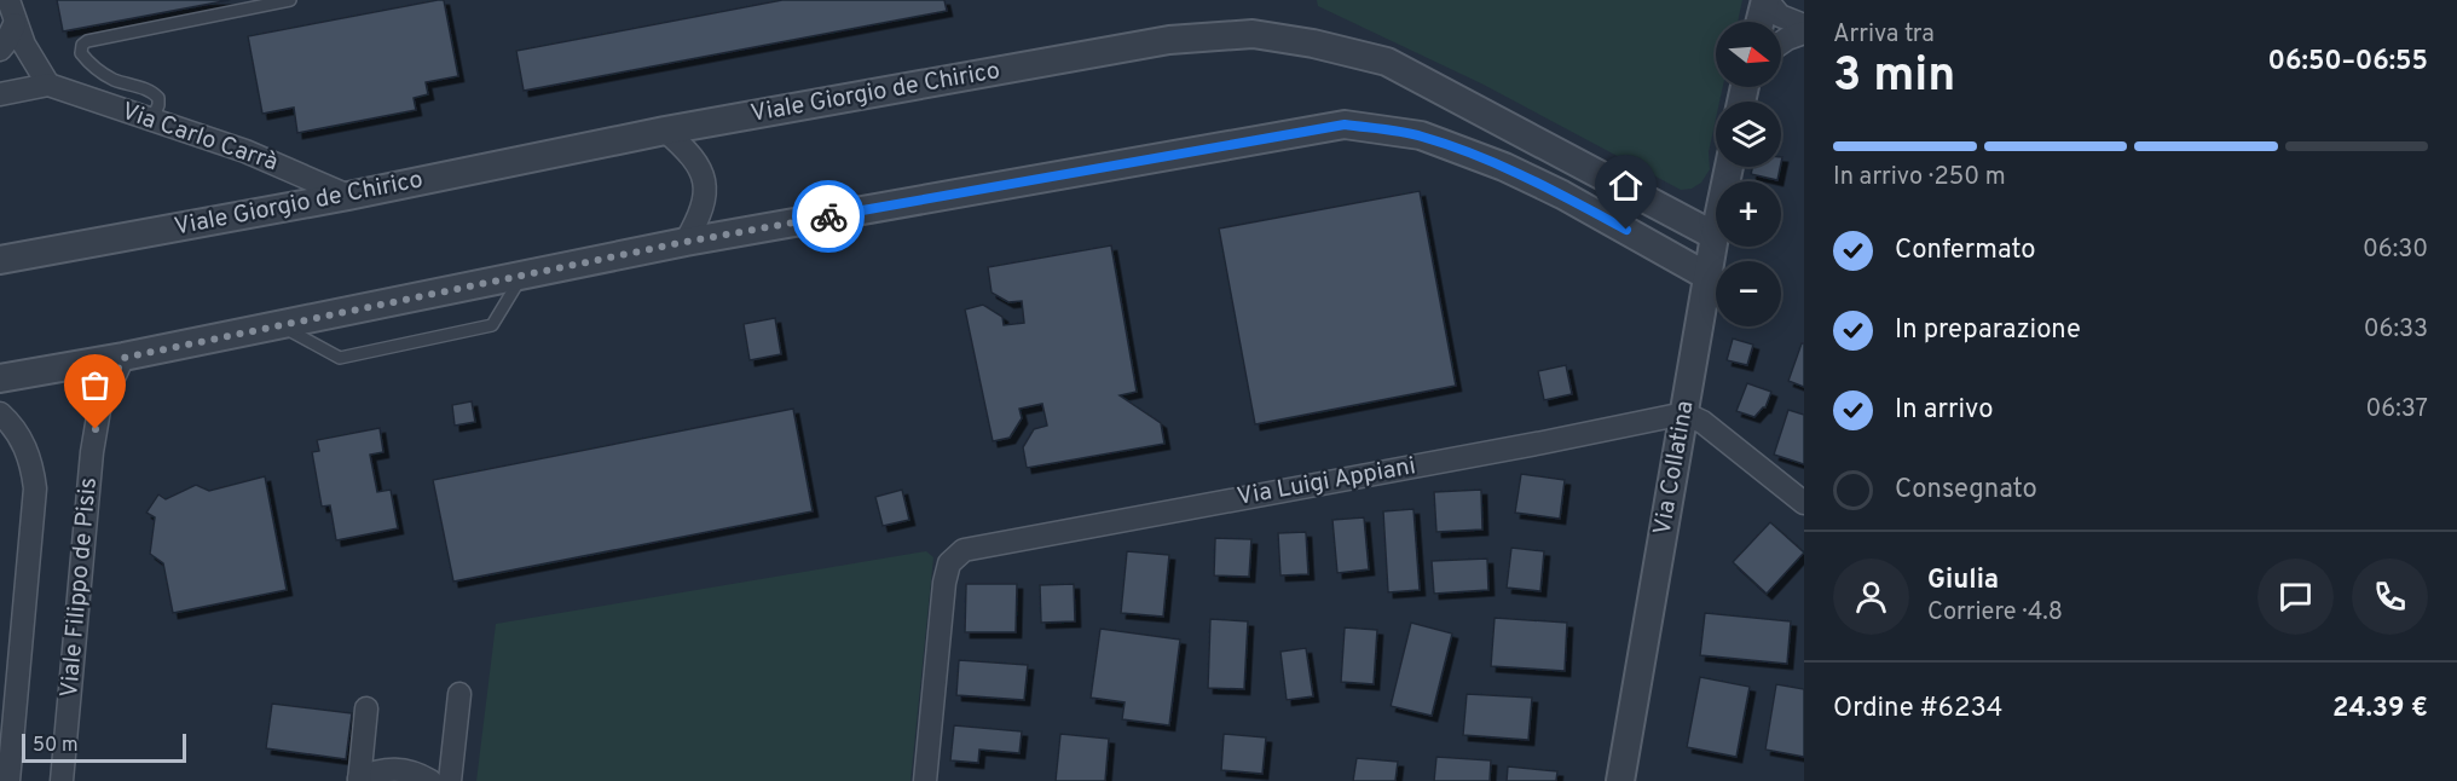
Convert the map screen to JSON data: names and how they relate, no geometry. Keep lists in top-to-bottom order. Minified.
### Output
{"streets":{"street":["Viale Giorgio de Chirico","Via Carlo Carrà","Via Collatina","Via Luigi Appiani","Viale Filippo de Pisis"]},"crossings":[["Viale Giorgio de Chirico","Via Carlo Carrà"],["Viale Giorgio de Chirico","Via Collatina"],["Via Collatina","Via Luigi Appiani"]],"scale_bar":"50 m","north":"right","page":{"heading":["3 min","Arriva tra","06:50–06:55"],"panel":["Giulia","Corriere · 4.8","Ordine #6234","24.39 €"],"map_buttons":["+","−"],"bar":"In arrivo · 250 m","list":[["Confermato","06:30"],["In preparazione","06:33"],["In arrivo","06:37"],"Consegnato"],"scale":"50 m"}}
